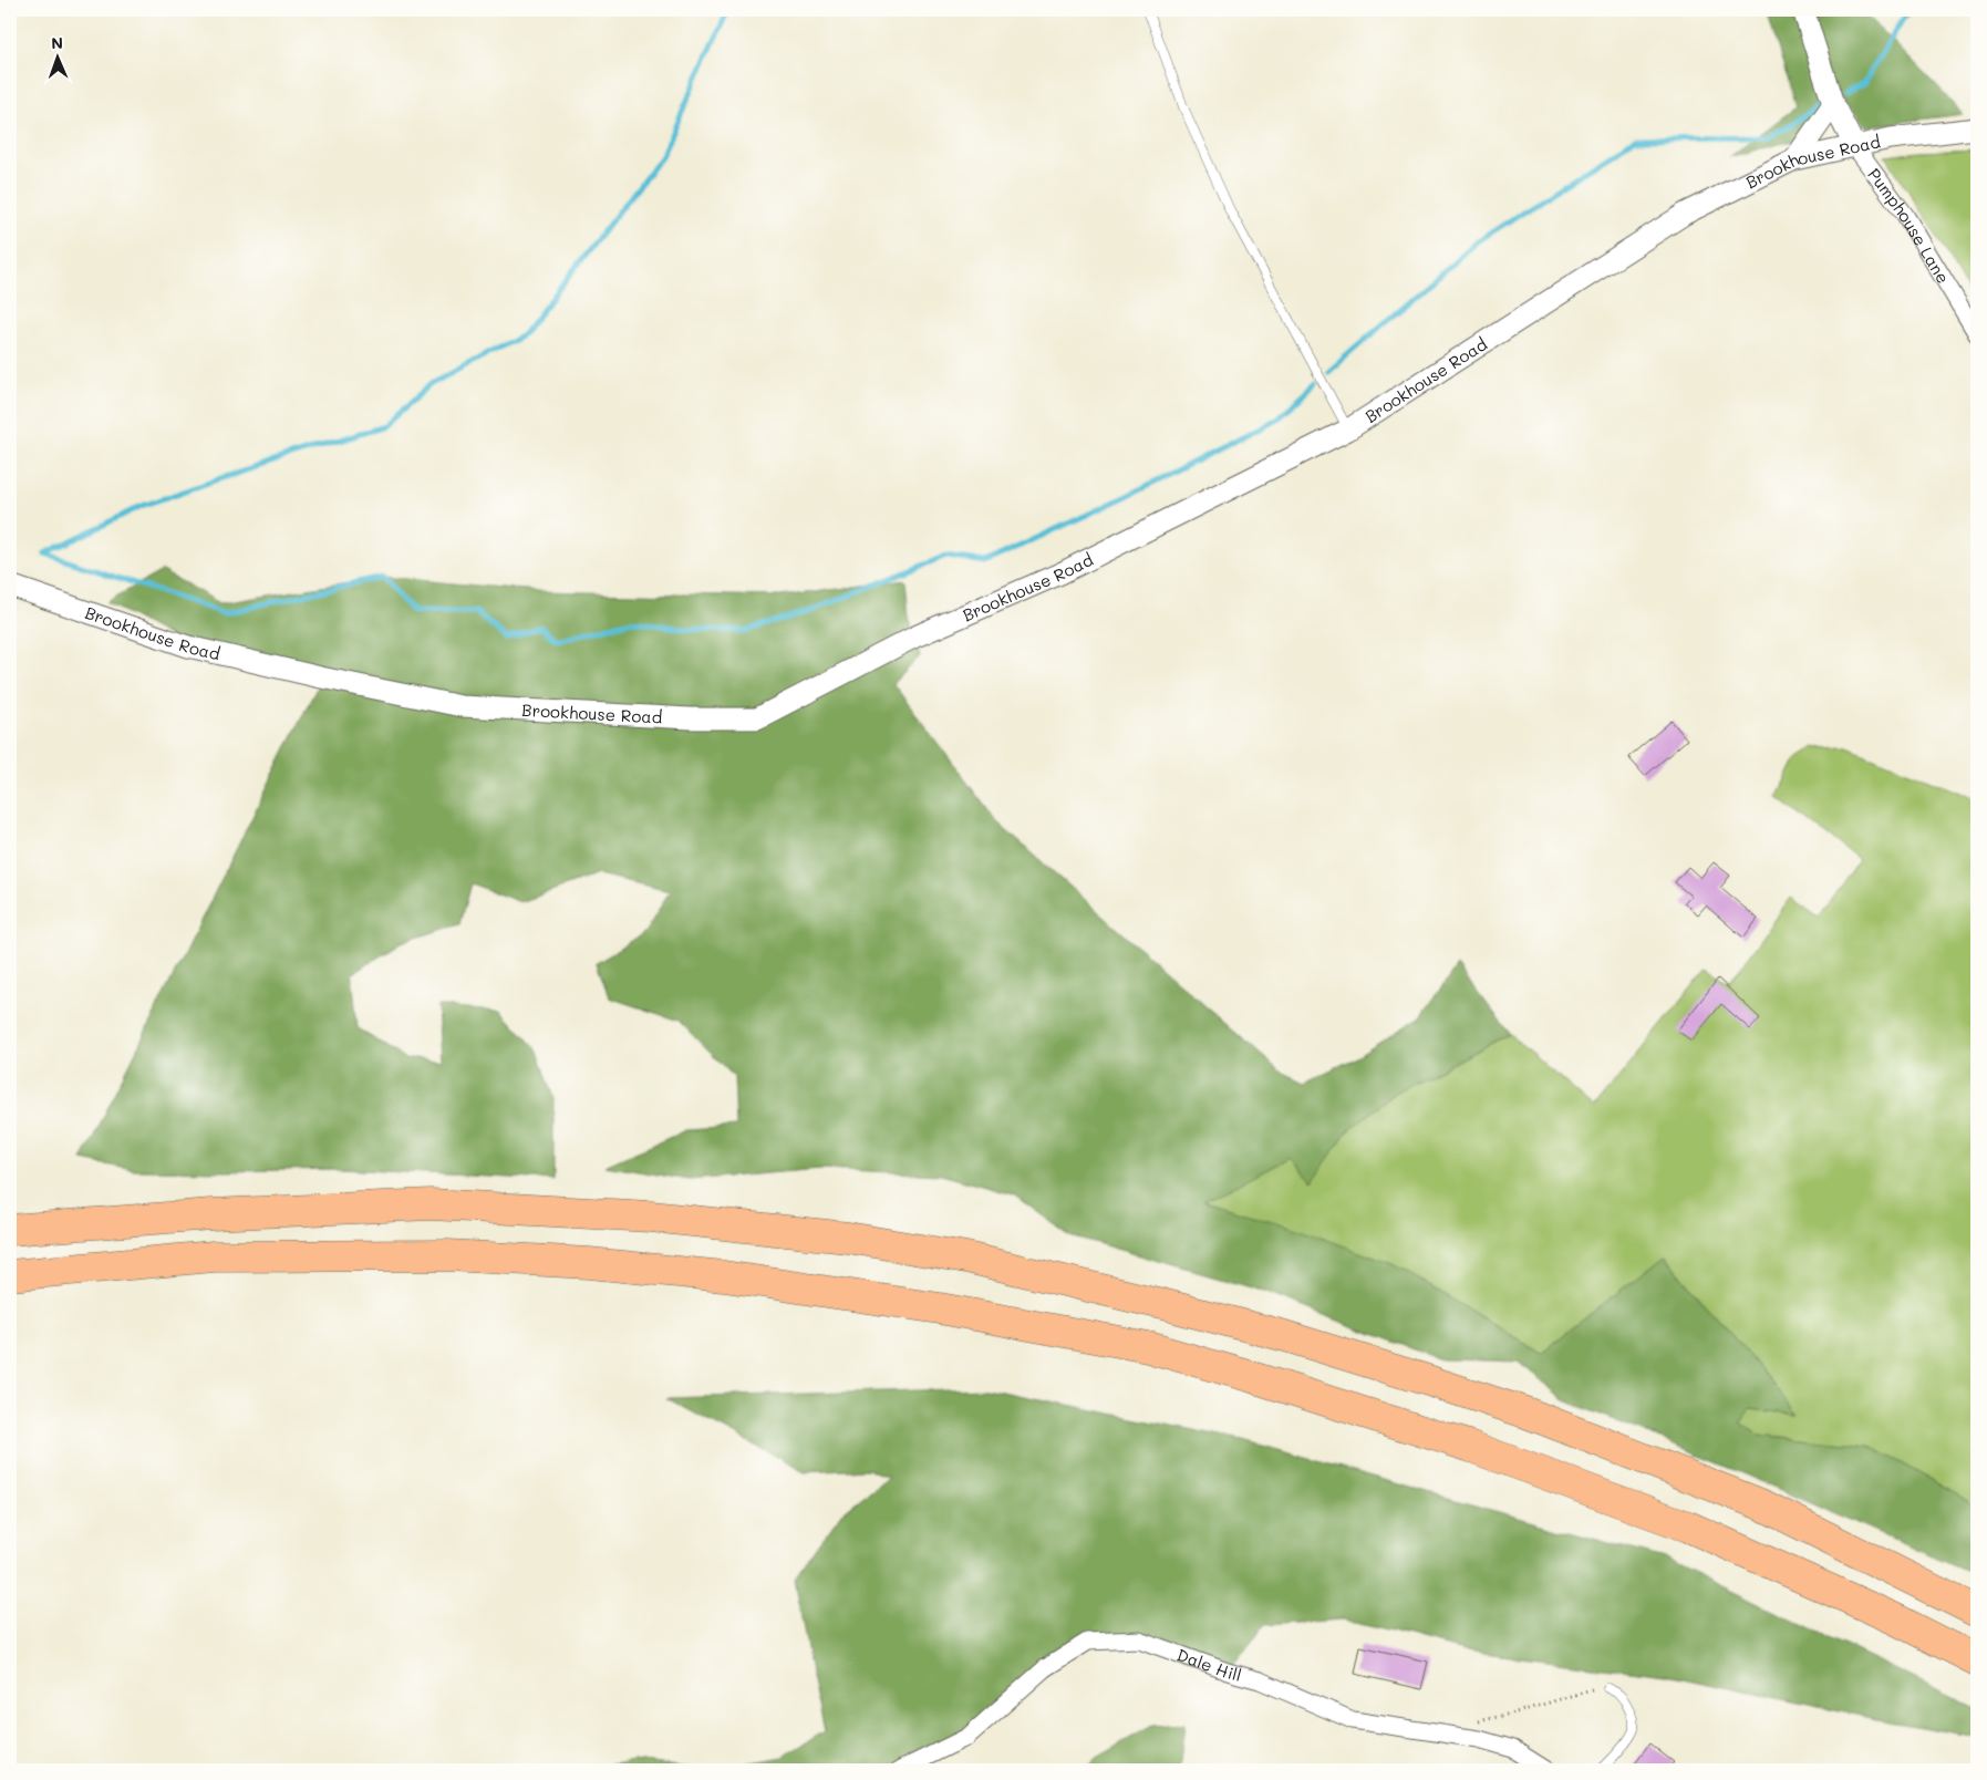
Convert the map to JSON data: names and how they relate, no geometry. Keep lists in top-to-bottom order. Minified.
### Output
{"streets":{"street":["Brookhouse Road","Pumphouse Lane","Dale Hill"]},"crossings":[["Brookhouse Road","Pumphouse Lane"]],"north":"top"}
